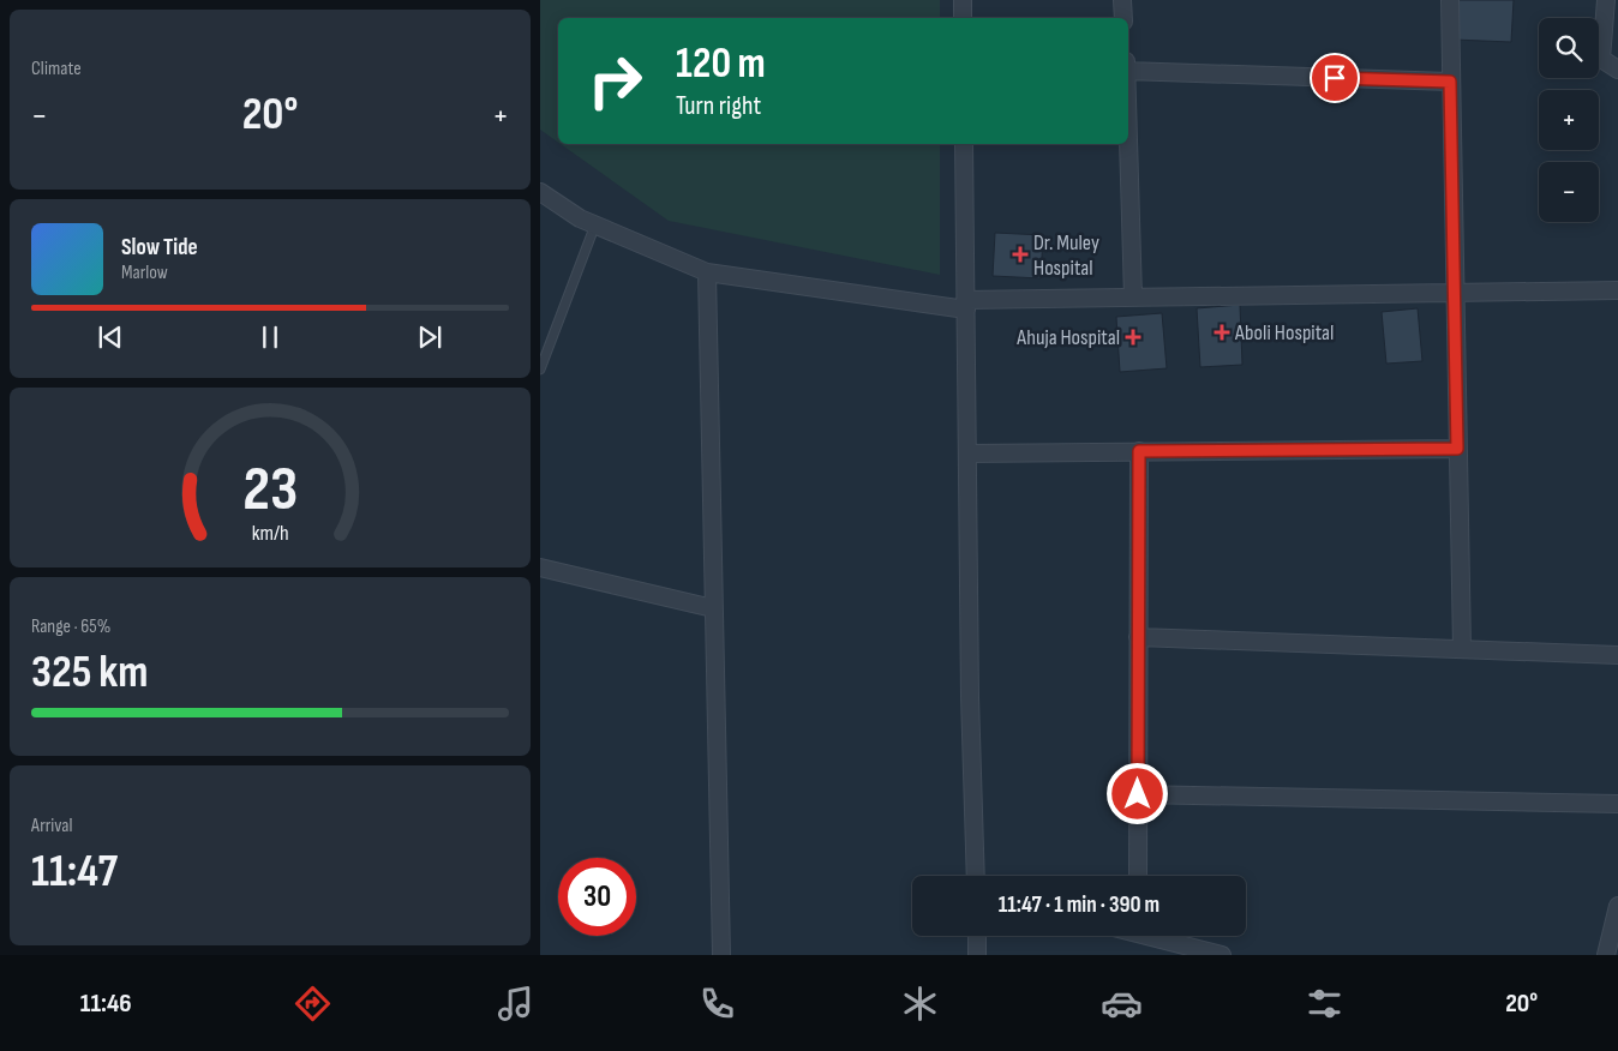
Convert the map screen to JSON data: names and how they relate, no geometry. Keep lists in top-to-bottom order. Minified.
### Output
{"places":{"health":["Dr. Muley Hospital","Aboli Hospital","Ahuja Hospital"]},"page":{"tile":["Climate",["Range · 65%","325 km"],["Arrival","11:47"]],"map_buttons":["+","−"],"turn":["120 m","Turn right"],"heat":["−","20°","+"],"song":["Slow Tide","Marlow"],"limit":"30","trip":"11:47 · 1 min · 390 m","tabs":["11:46","20°"],"gauge":["23","km/h"]}}
